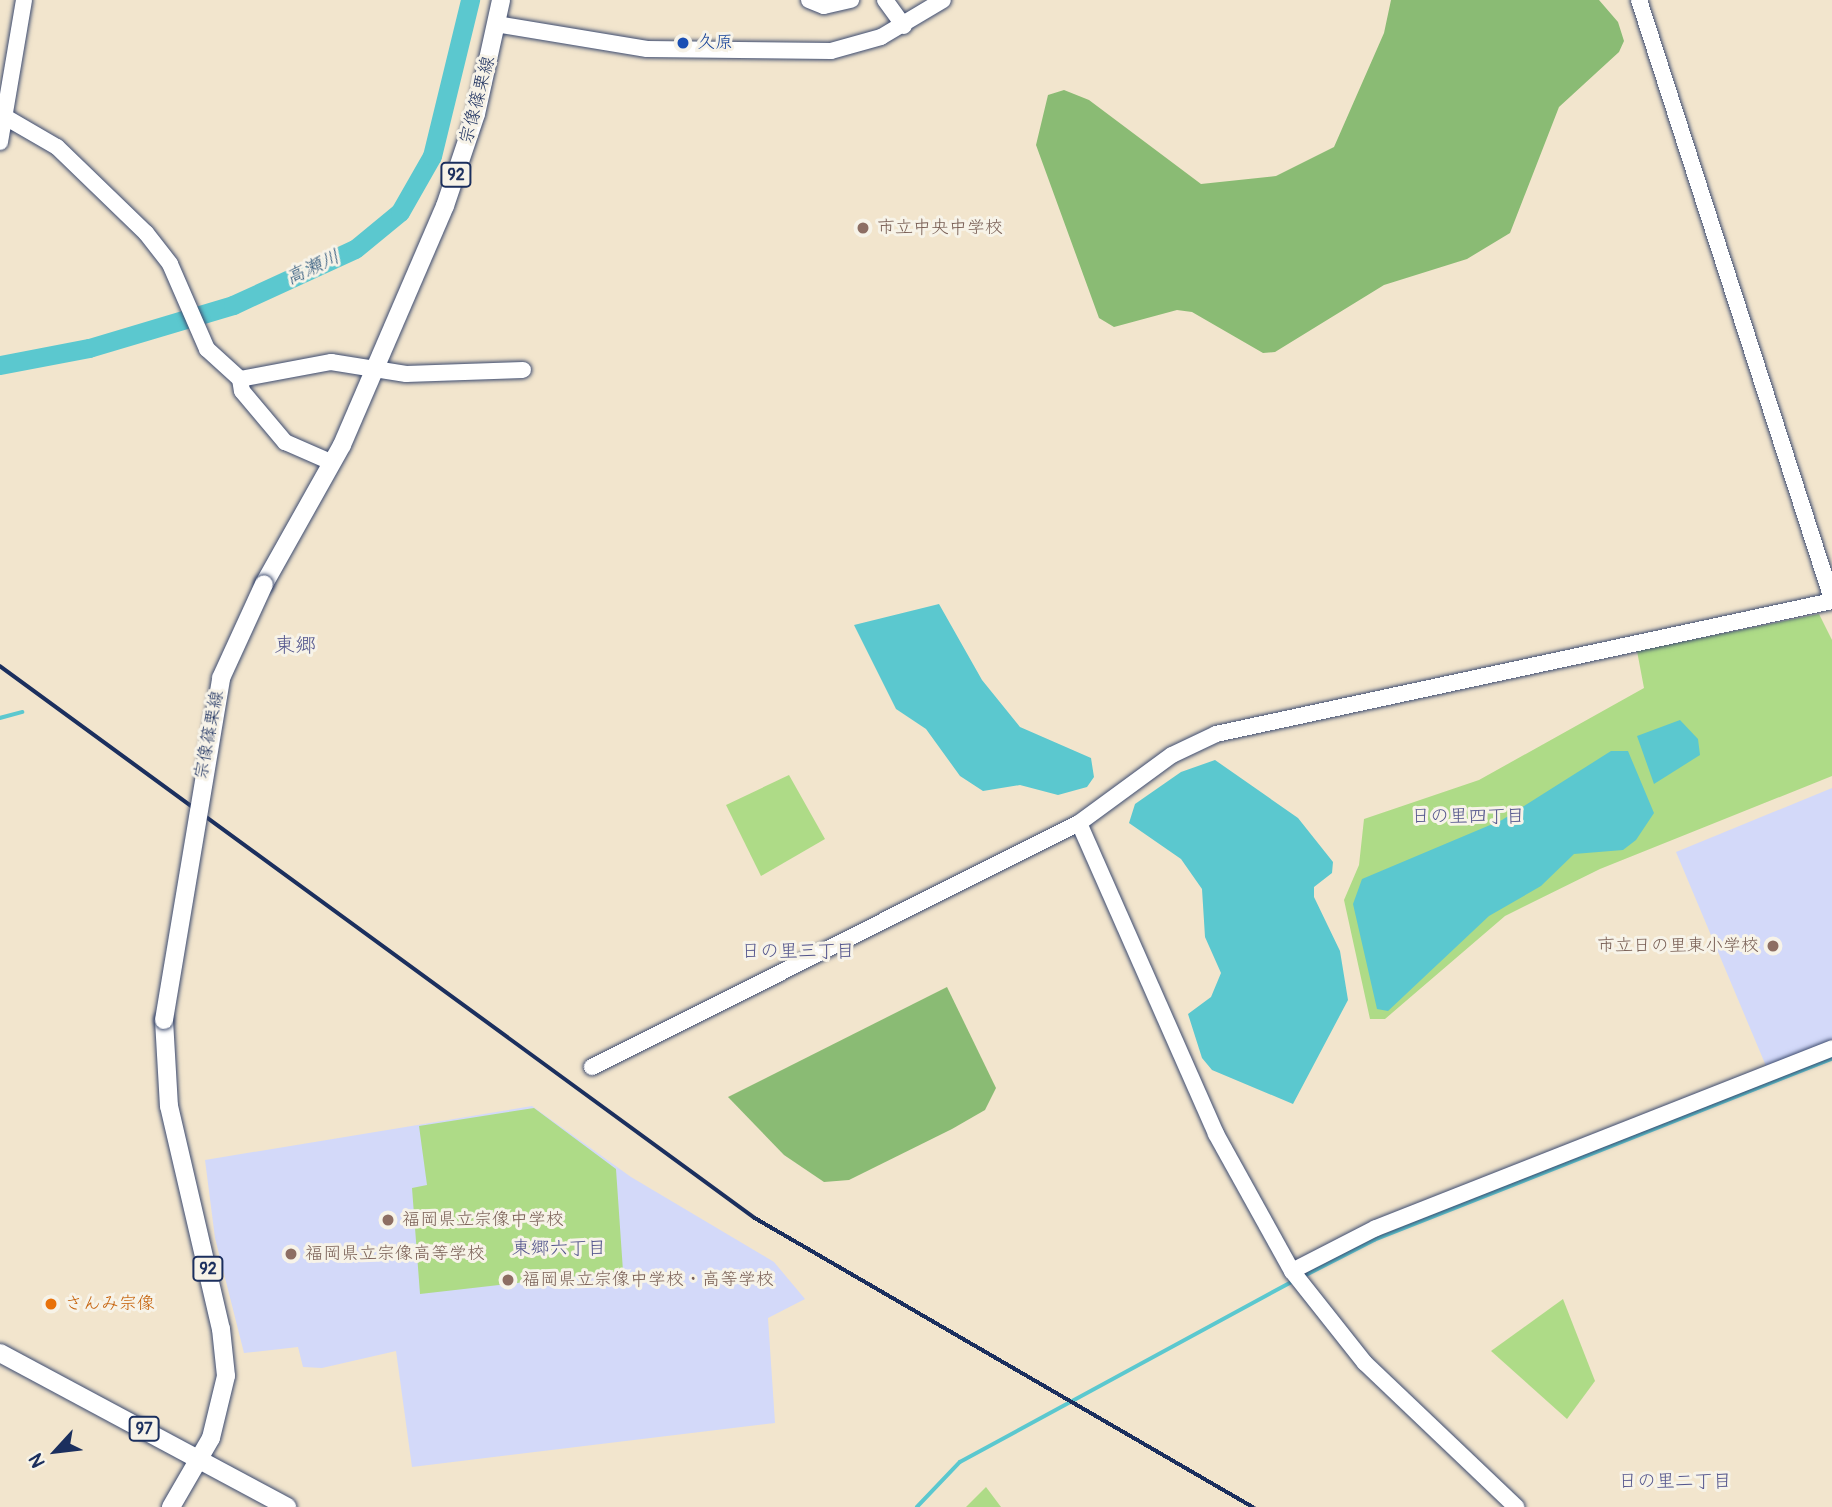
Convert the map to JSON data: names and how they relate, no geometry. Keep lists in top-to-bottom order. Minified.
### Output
{"streets":{"main road":["宗像篠栗線","92","97"]},"crossings":[["宗像篠栗線","97"]],"districts":["東郷","日の里四丁目","日の里三丁目","東郷六丁目","日の里二丁目"],"water":["高瀬川"],"places":["久原","市立中央中学校","市立日の里東小学校","福岡県立宗像中学校","福岡県立宗像高等学校","福岡県立宗像中学校・高等学校","さんみ宗像"],"north":"bottom left"}
